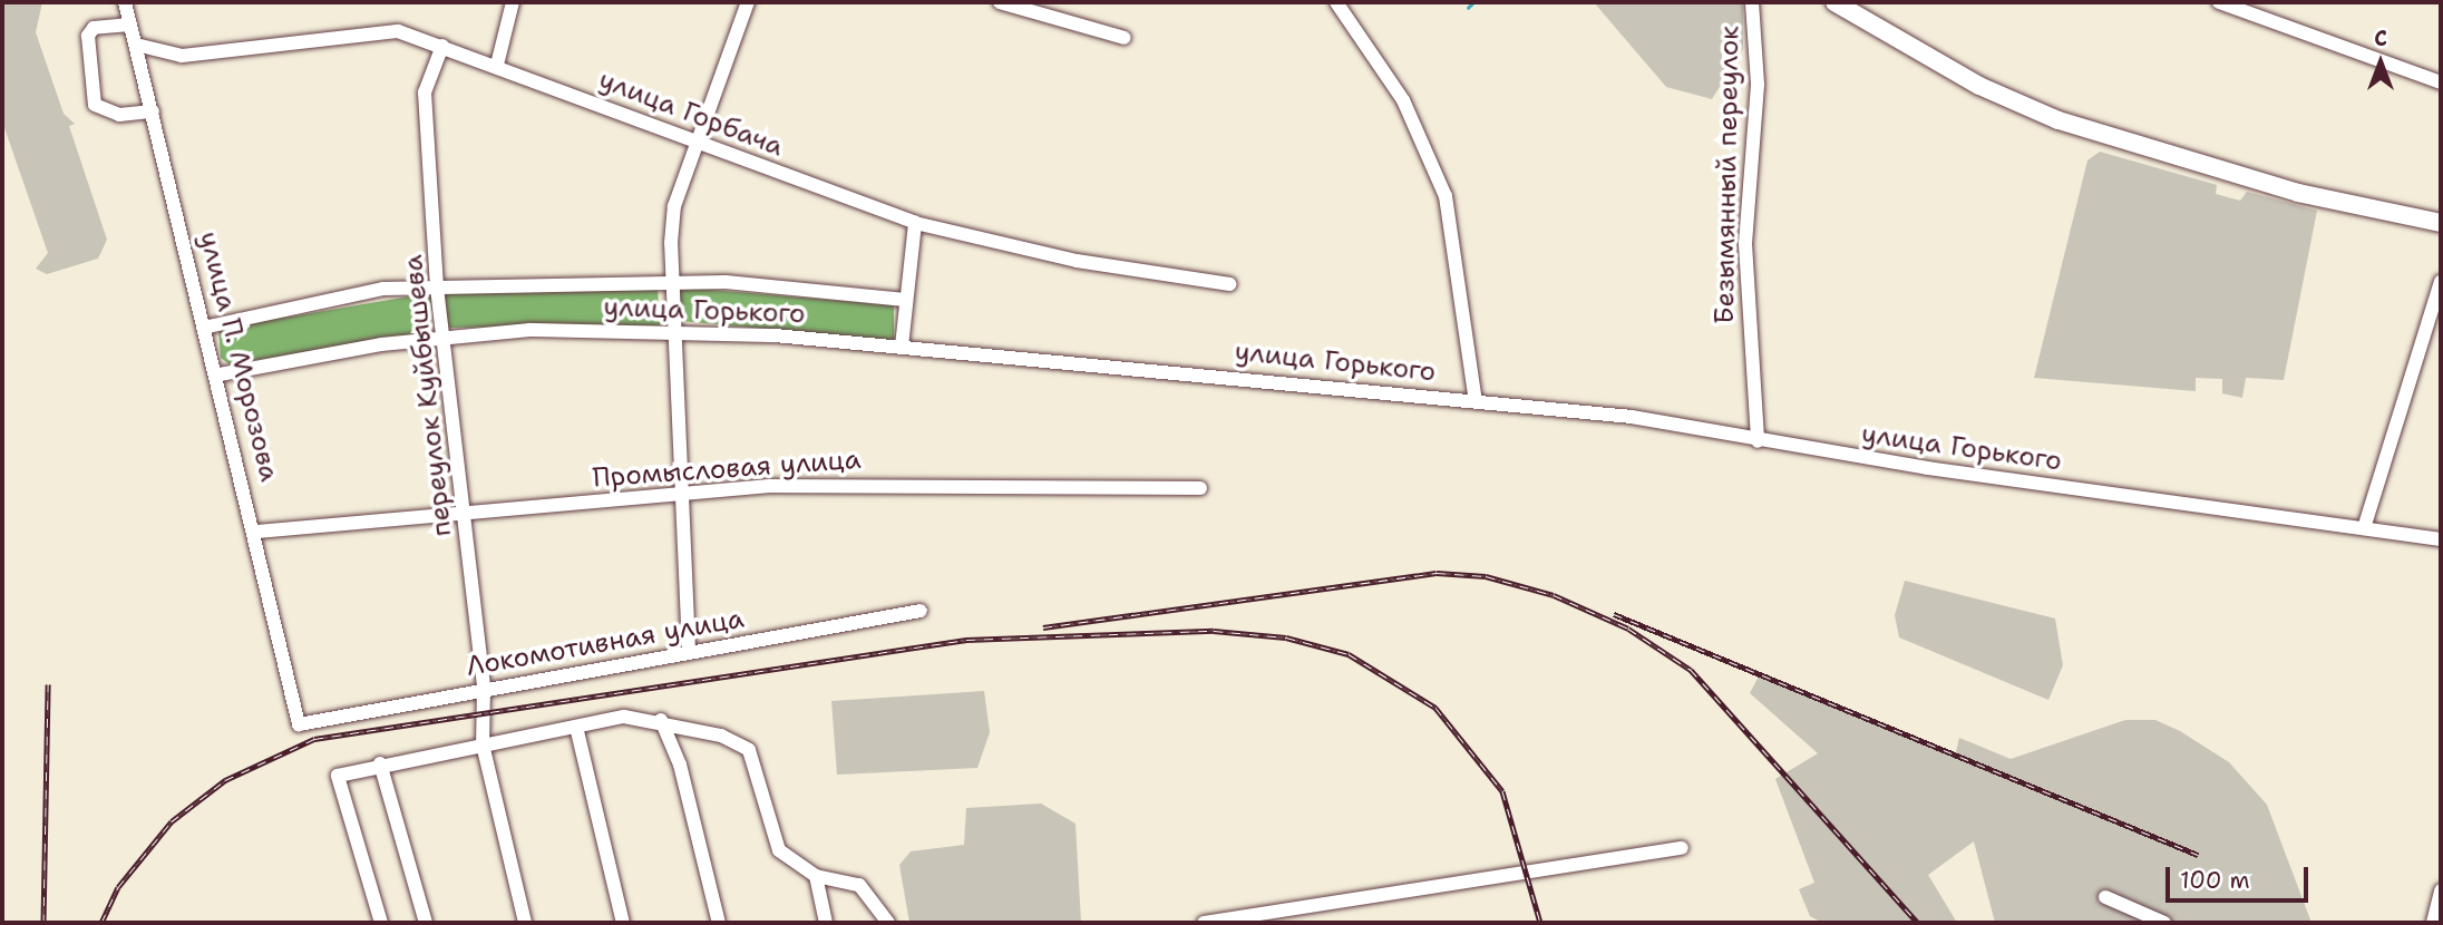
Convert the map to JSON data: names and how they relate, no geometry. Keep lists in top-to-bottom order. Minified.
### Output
{"streets":{"street":["улица Горбача","Безымянный переулок","улица Горького","улица П. Морозова","переулок Куйбышева","Промысловая улица","Локомотивная улица"]},"crossings":[["улица Горбача","улица П. Морозова"],["улица Горбача","переулок Куйбышева"],["Безымянный переулок","улица Горького"],["улица Горького","улица П. Морозова"],["улица Горького","переулок Куйбышева"],["улица П. Морозова","Промысловая улица"],["улица П. Морозова","Локомотивная улица"],["переулок Куйбышева","Промысловая улица"],["переулок Куйбышева","Локомотивная улица"]],"scale_bar":"100 m","north":"top"}
